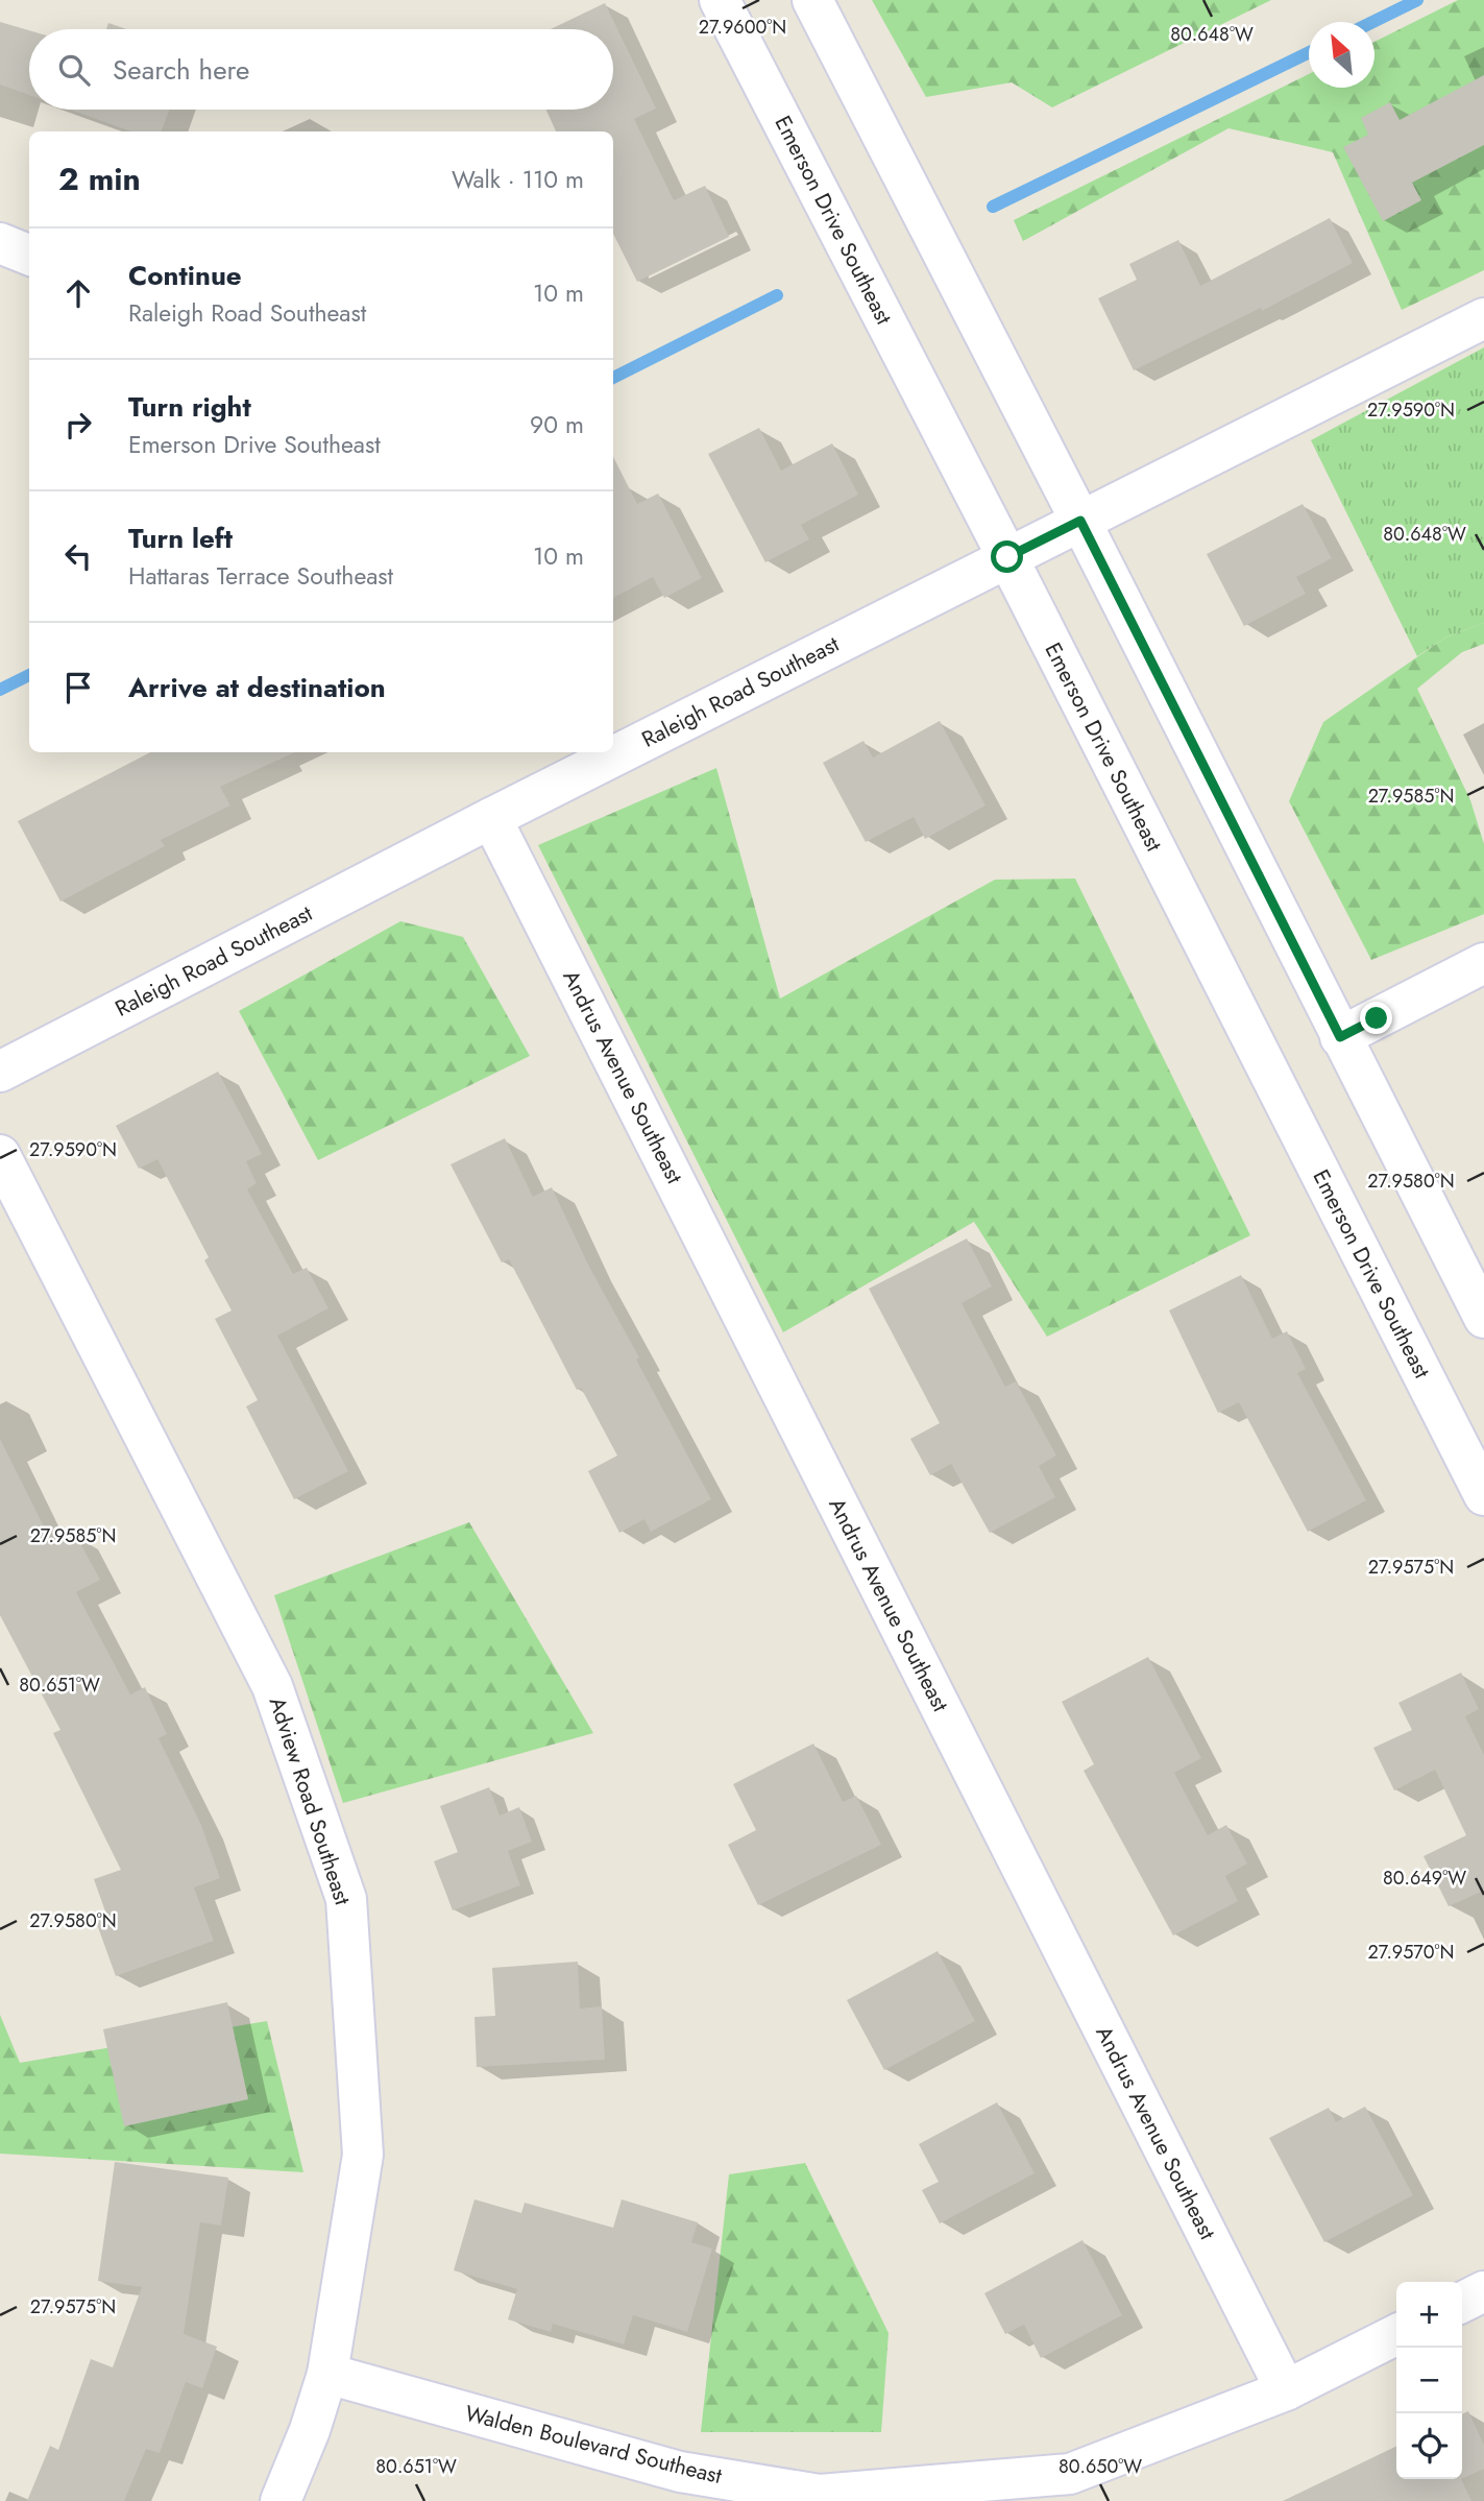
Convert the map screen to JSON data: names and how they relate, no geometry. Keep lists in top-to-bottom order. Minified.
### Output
{"streets":{"street":["Emerson Drive Southeast","Raleigh Road Southeast","Andrus Avenue Southeast","Adview Road Southeast","Walden Boulevard Southeast"]},"crossings":[["Emerson Drive Southeast","Raleigh Road Southeast"],["Raleigh Road Southeast","Andrus Avenue Southeast"],["Andrus Avenue Southeast","Walden Boulevard Southeast"],["Adview Road Southeast","Walden Boulevard Southeast"]],"north":"top left","page":{"search":"Search here","heading":["2 min","Walk · 110 m"],"list":[["Continue","Raleigh Road Southeast","10 m"],["Turn right","Emerson Drive Southeast","90 m"],["Turn left","Hattaras Terrace Southeast","10 m"],"Arrive at destination"],"map_buttons":["+","−"]},"coordinates":["27.9600°N","80.648°W","27.9590°N","27.9585°N","27.9580°N","27.9575°N","80.651°W","80.649°W","27.9570°N","80.650°W"]}
